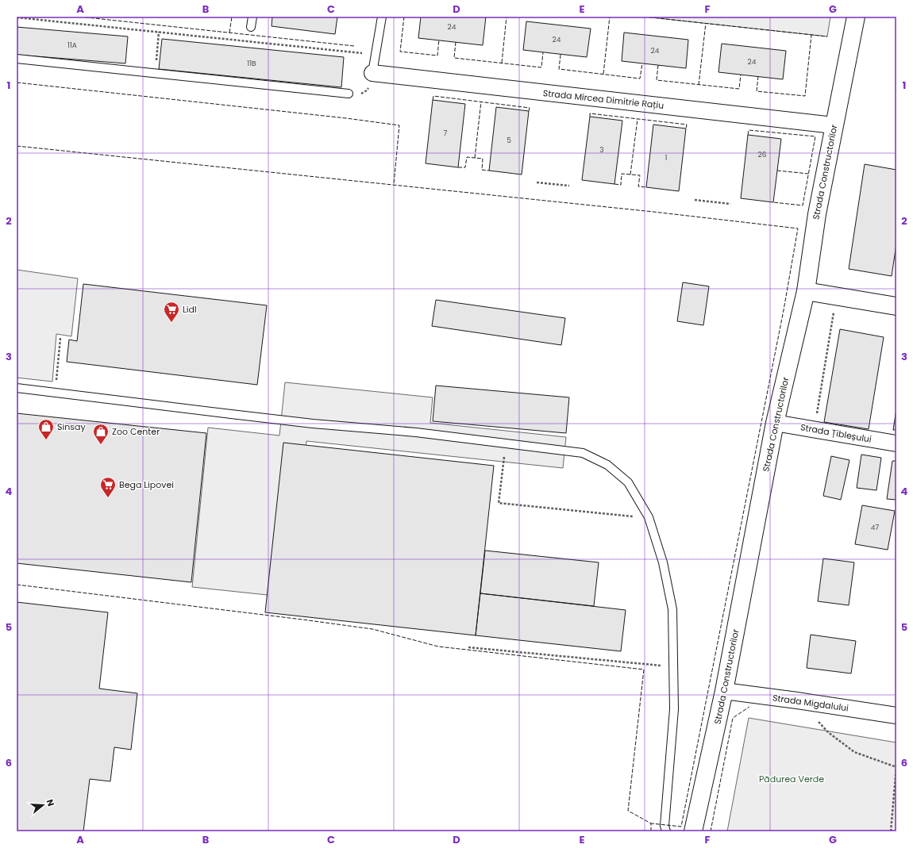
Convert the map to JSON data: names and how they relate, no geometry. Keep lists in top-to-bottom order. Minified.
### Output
{"streets":{"main road":["Strada Constructorilor"],"street":["Strada Mircea Dimitrie Rațiu","Strada Țibleșului","Strada Migdalului"]},"crossings":[["Strada Mircea Dimitrie Rațiu","Strada Constructorilor"],["Strada Constructorilor","Strada Țibleșului"],["Strada Constructorilor","Strada Migdalului"]],"parks":["Pădurea Verde"],"places":{"supermarket":["Lidl","Bega Lipovei"],"shop":["Sinsay","Zoo Center"]},"house_numbers":["24","24","11A","24","24","11B","7","5","3","26","1","47"],"north":"right","grid":{"columns":["A","B","C","D","E","F","G"],"rows":["1","2","3","4","5","6"]}}
